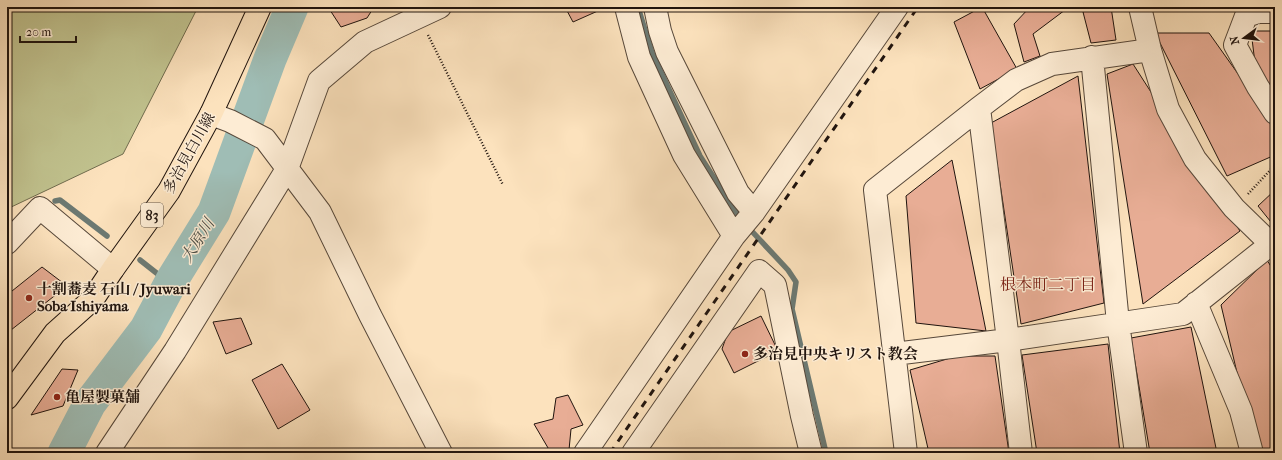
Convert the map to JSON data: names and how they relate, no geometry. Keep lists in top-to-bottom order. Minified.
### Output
{"streets":{"main road":["多治見白川線","83"]},"districts":["根本町二丁目"],"water":["大原川"],"places":["十割蕎麦 石山 / Jyuwari Soba Ishiyama","多治見中央キリスト教会","亀屋製菓舗"],"scale_bar":"20 m","north":"left"}
